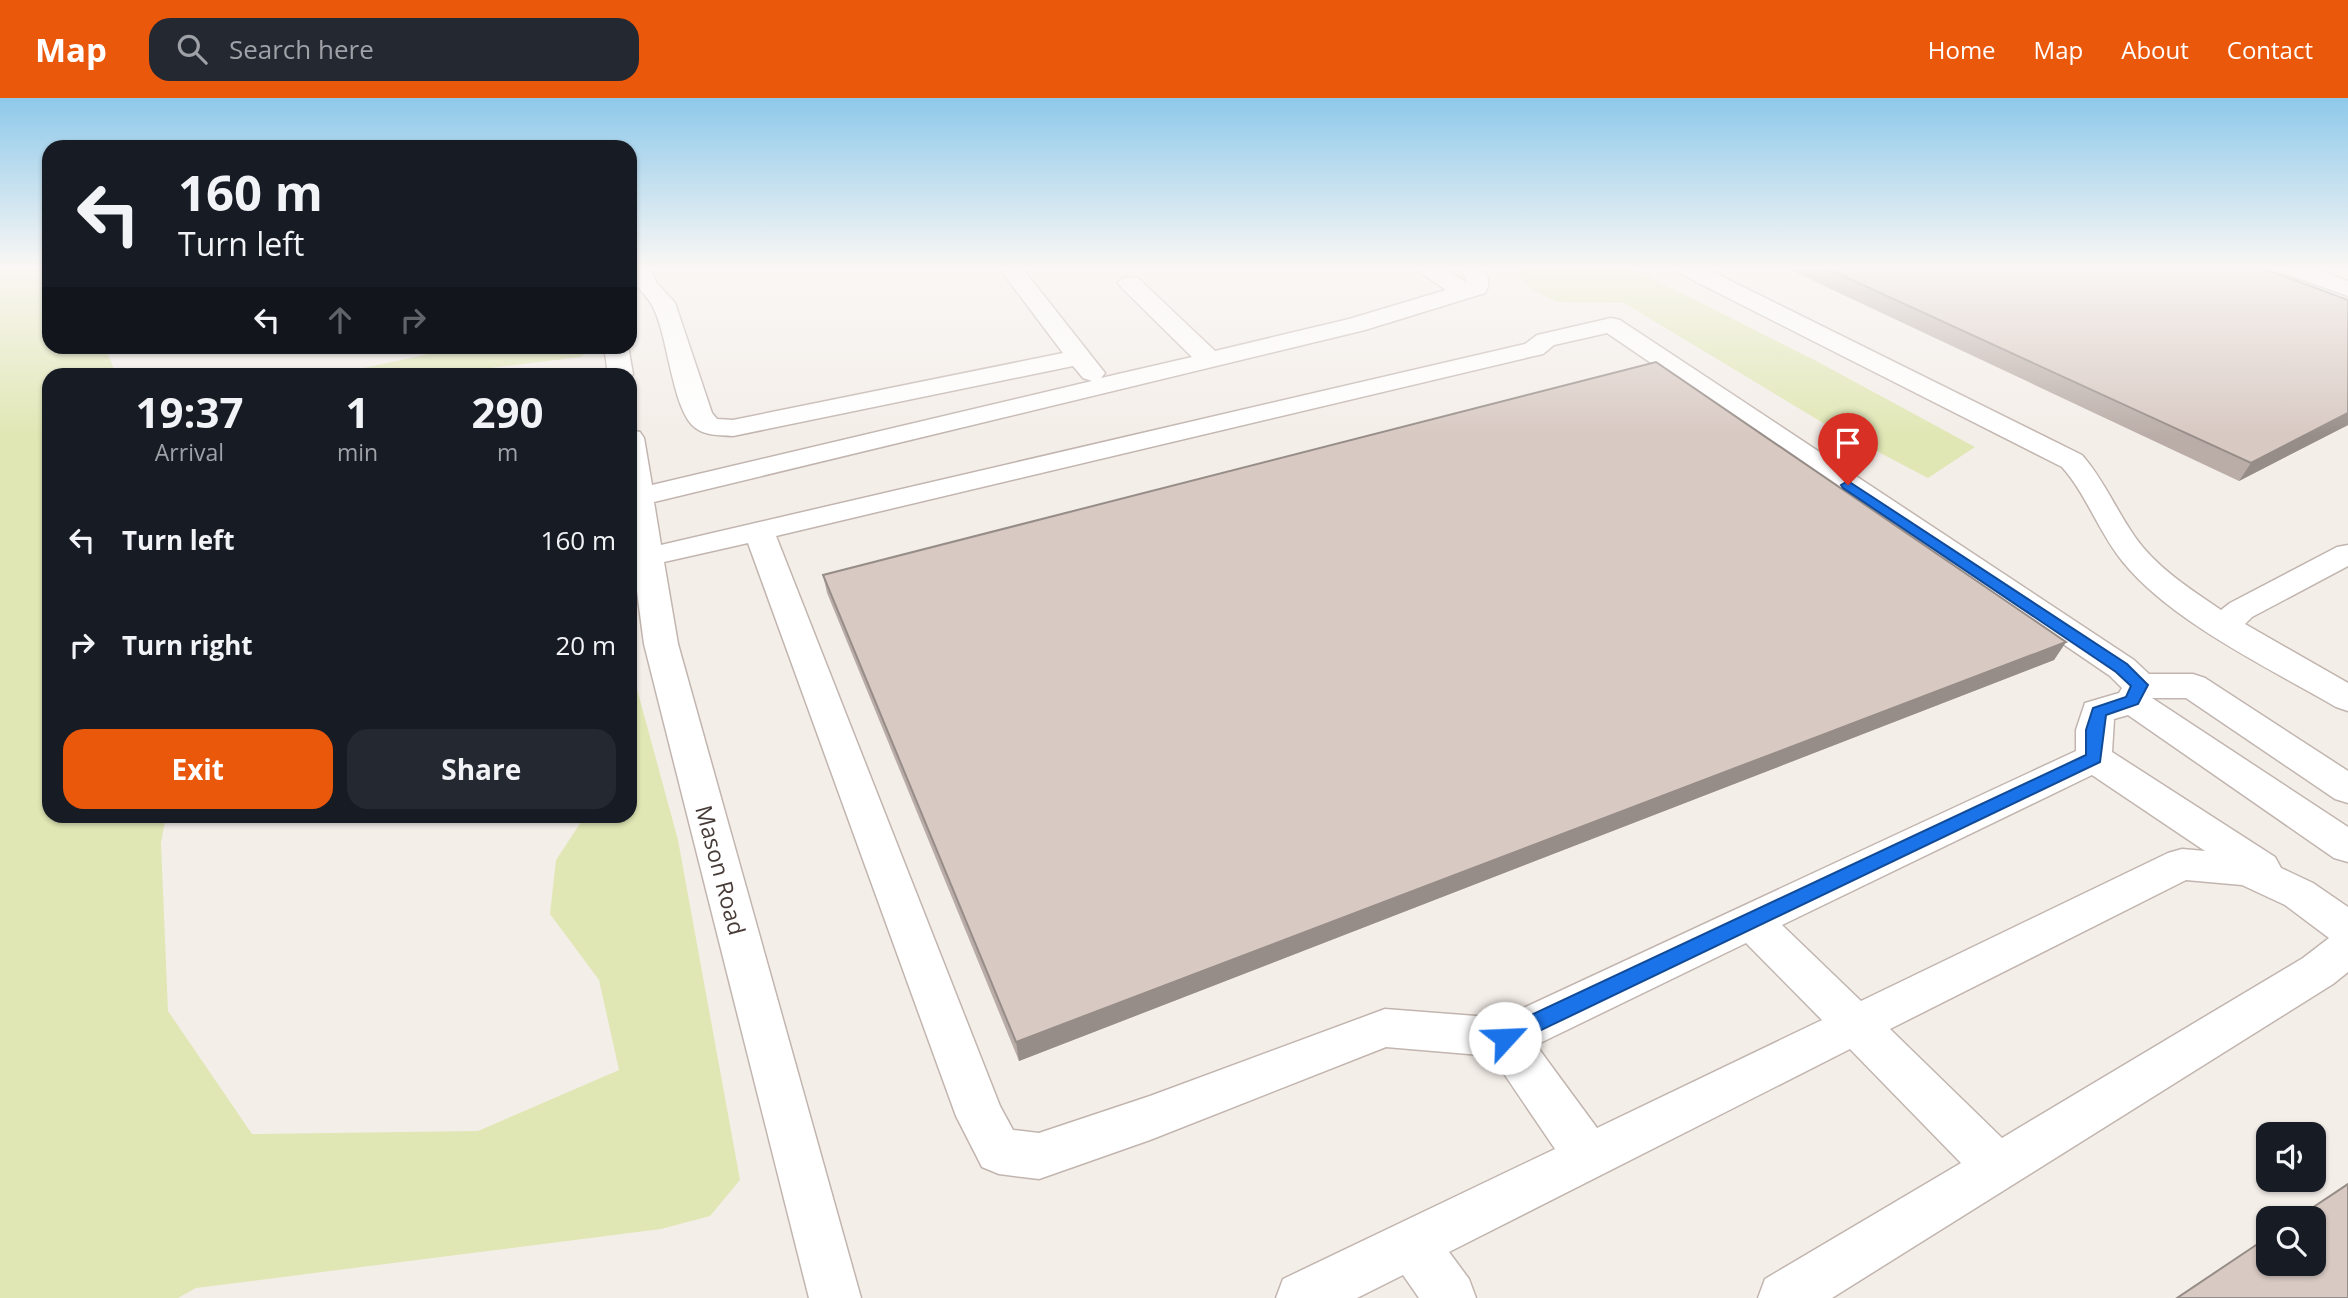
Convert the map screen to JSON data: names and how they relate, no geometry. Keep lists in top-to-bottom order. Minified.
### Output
{"streets":{"street":["Mason Road"]},"page":{"header":"Map","search":"Search here","nav":["Home","Map","About","Contact"],"turn":["160 m","Turn left"],"eta":["19:37","Arrival","1","min","290","m"],"list":[{"name":"Turn left","value":"160 m"},{"name":"Turn right","value":"20 m"}],"buttons":["Exit","Share"]}}
